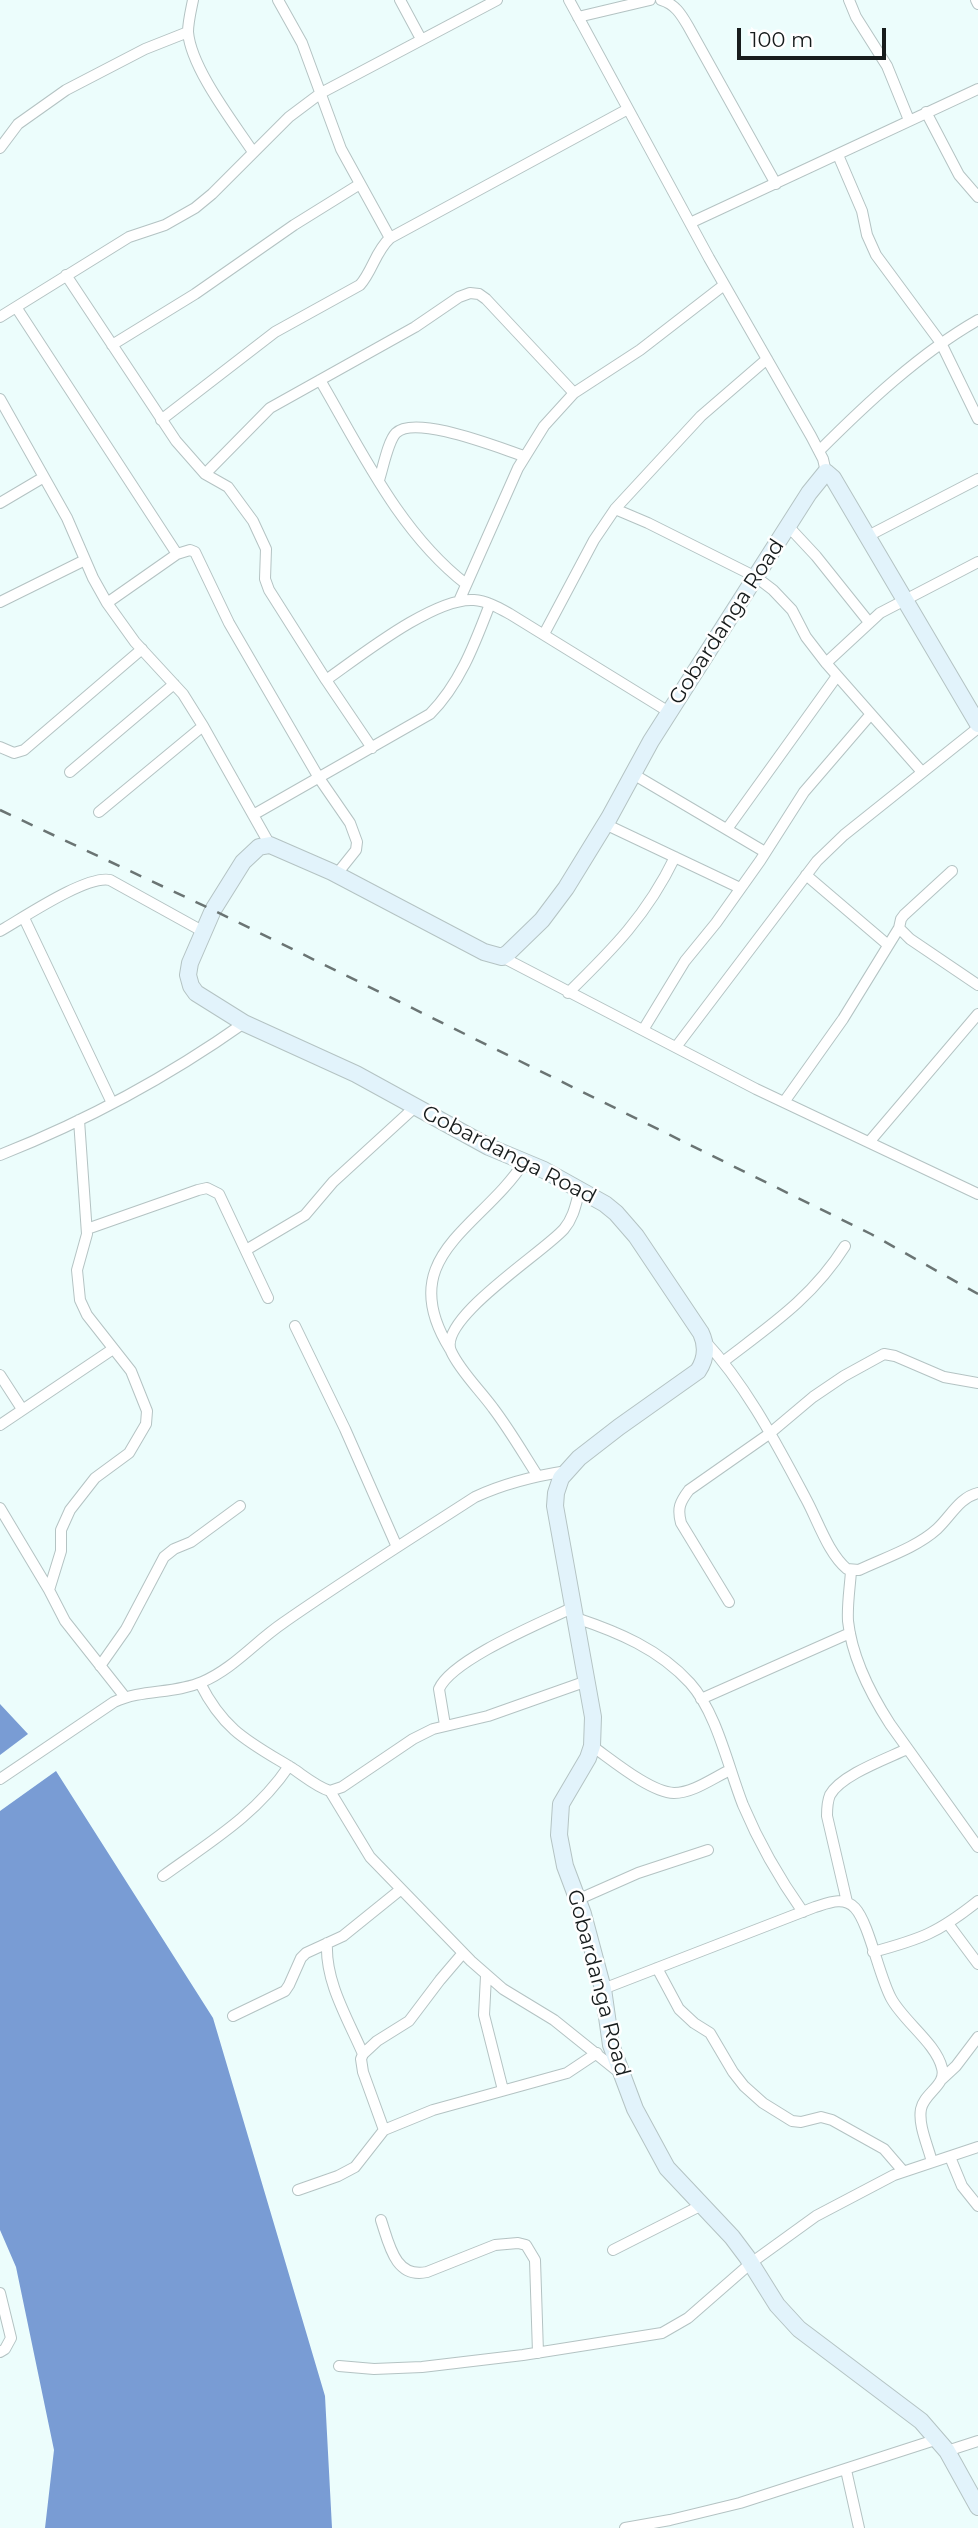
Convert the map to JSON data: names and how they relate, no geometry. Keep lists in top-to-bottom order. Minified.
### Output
{"streets":{"main road":["Gobardanga Road"]},"scale_bar":"100 m"}
